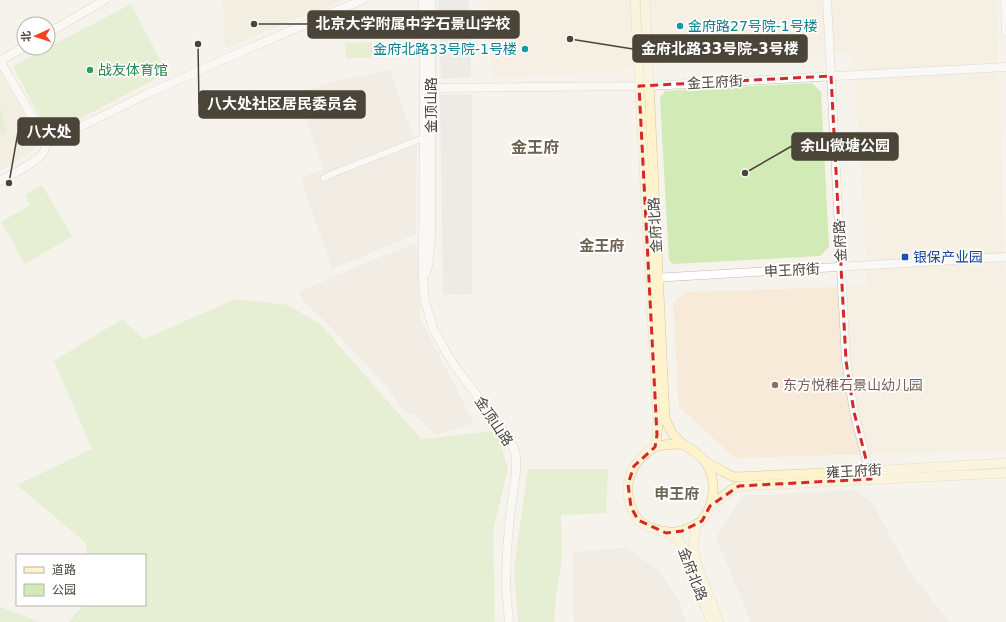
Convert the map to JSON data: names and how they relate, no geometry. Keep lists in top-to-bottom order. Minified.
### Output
{"streets":{"main road":["金府北路","雍王府街"],"street":["金王府街","金顶山路","金府路","申王府街"]},"crossings":[["金王府街","金顶山路"],["金王府街","金府北路"],["金王府街","金府路"],["金府北路","申王府街"],["金府北路","雍王府街"],["金府路","申王府街"],["金府路","雍王府街"]],"districts":["金王府","金王府","申王府"],"places":{"other":["北京大学附属中学石景山学校","金府路27号院-1号楼","金府北路33号院-3号楼","八大处社区居民委员会","金府北路33号院-1号楼","战友体育馆","余山微塘公园","八大处","东方悦稚石景山幼儿园"],"transit":["银保产业园"]},"legend":["道路","公园"],"north":"left"}
